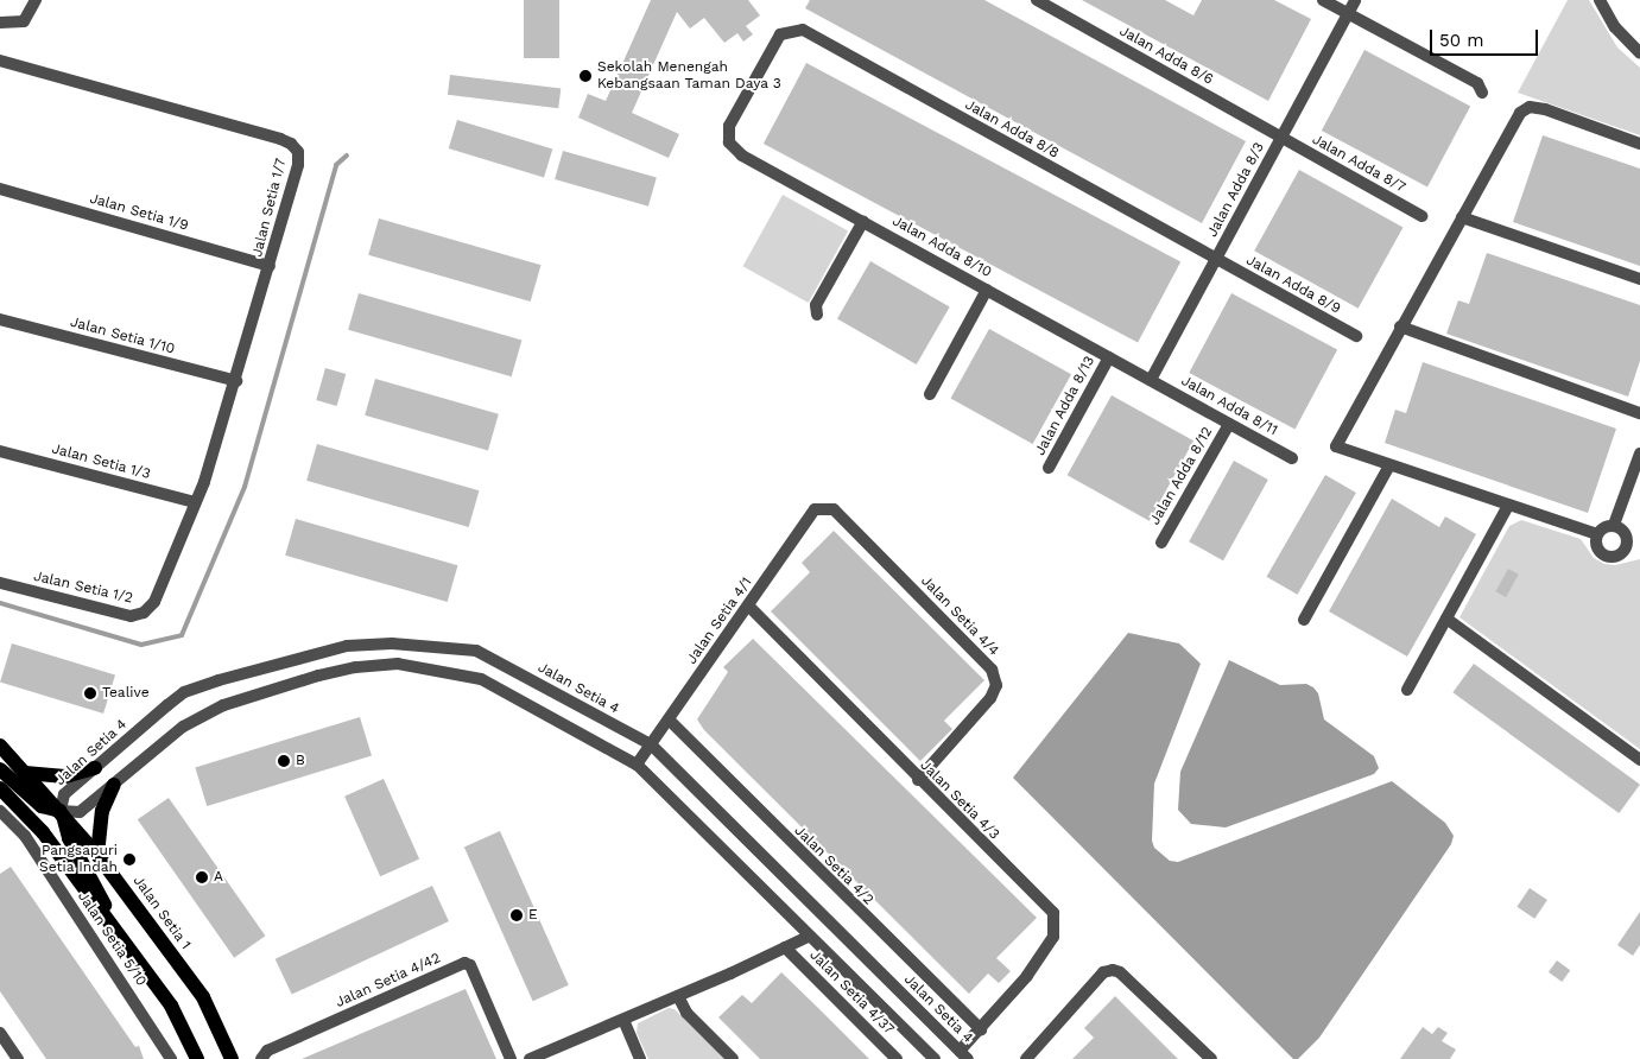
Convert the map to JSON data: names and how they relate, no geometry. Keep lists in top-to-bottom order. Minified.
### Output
{"streets":{"main road":["Jalan Setia 1"],"street":["Jalan Adda 8/6","Jalan Adda 8/8","Jalan Adda 8/7","Jalan Adda 8/3","Jalan Setia 1/7","Jalan Setia 1/9","Jalan Adda 8/10","Jalan Adda 8/9","Jalan Setia 1/10","Jalan Adda 8/13","Jalan Adda 8/11","Jalan Setia 1/3","Jalan Adda 8/12","Jalan Setia 1/2","Jalan Setia 4/4","Jalan Setia 4/1","Jalan Setia 4","Jalan Setia 4/3","Jalan Setia 4/2","Jalan Setia 5/10","Jalan Setia 4/42","Jalan Setia 4/37"]},"crossings":[["Jalan Adda 8/6","Jalan Adda 8/7"],["Jalan Adda 8/6","Jalan Adda 8/3"],["Jalan Adda 8/8","Jalan Adda 8/3"],["Jalan Adda 8/8","Jalan Adda 8/10"],["Jalan Adda 8/8","Jalan Adda 8/9"],["Jalan Adda 8/7","Jalan Adda 8/3"],["Jalan Adda 8/3","Jalan Adda 8/10"],["Jalan Adda 8/3","Jalan Adda 8/9"],["Jalan Adda 8/3","Jalan Adda 8/11"],["Jalan Setia 1/7","Jalan Setia 1/9"],["Jalan Setia 1/7","Jalan Setia 1/10"],["Jalan Setia 1/7","Jalan Setia 1/3"],["Jalan Setia 1/7","Jalan Setia 1/2"],["Jalan Adda 8/10","Jalan Adda 8/13"],["Jalan Adda 8/10","Jalan Adda 8/11"],["Jalan Adda 8/11","Jalan Adda 8/12"],["Jalan Setia 1/3","Jalan Setia 1/2"],["Jalan Setia 4/4","Jalan Setia 4/1"],["Jalan Setia 4/4","Jalan Setia 4/3"],["Jalan Setia 4/1","Jalan Setia 4"],["Jalan Setia 4/1","Jalan Setia 4/3"],["Jalan Setia 4/1","Jalan Setia 4/2"],["Jalan Setia 4","Jalan Setia 4/3"],["Jalan Setia 4","Jalan Setia 1"],["Jalan Setia 4/3","Jalan Setia 4/2"]],"places":["Sekolah Menengah Kebangsaan Taman Daya 3","Tealive","B","Pangsapuri Setia Indah","A","E"],"scale_bar":"50 m"}
